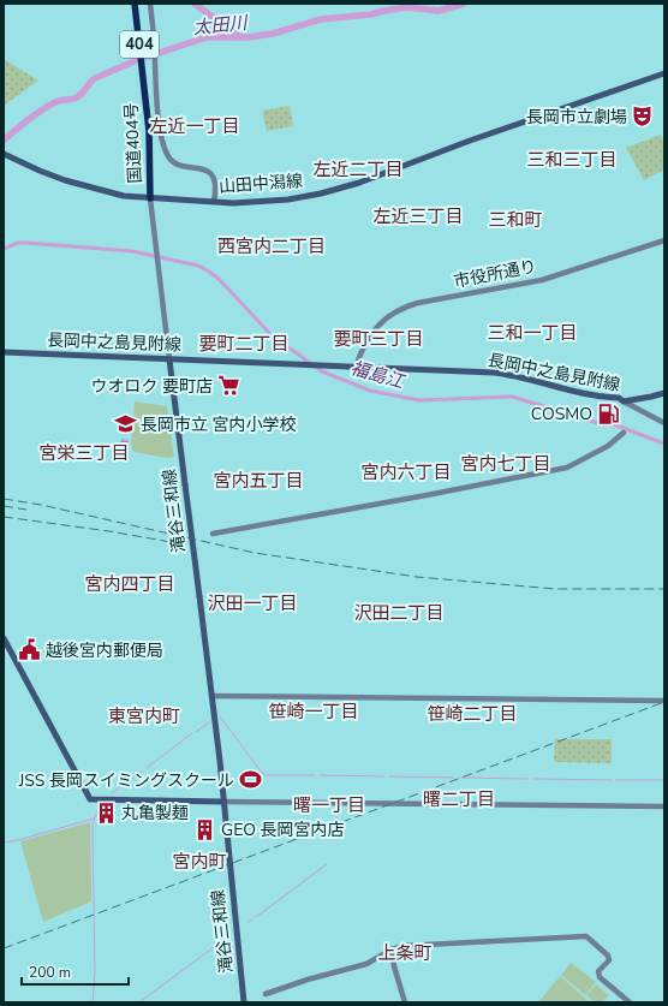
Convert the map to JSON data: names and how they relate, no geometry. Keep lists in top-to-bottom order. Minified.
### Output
{"streets":{"highway":["404","国道404号"],"main road":["山田中潟線","長岡中之島見附線","滝谷三和線"],"street":["市役所通り"]},"crossings":[["国道404号","山田中潟線"],["市役所通り","長岡中之島見附線"],["長岡中之島見附線","滝谷三和線"]],"districts":["左近一丁目","三和三丁目","左近二丁目","左近三丁目","三和町","西宮内二丁目","三和一丁目","要町三丁目","要町二丁目","宮栄三丁目","宮内七丁目","宮内六丁目","宮内五丁目","宮内四丁目","沢田一丁目","沢田二丁目","笹崎一丁目","笹崎二丁目","東宮内町","曙二丁目","曙一丁目","宮内町","上条町"],"water":["太田川","福島江"],"places":{"theatre":["長岡市立劇場"],"supermarket":["ウオロク 要町店"],"fuel station":["COSMO"],"school or university":["長岡市立 宮内小学校"],"public building":["越後宮内郵便局"],"sports":["JSS 長岡スイミングスクール"],"building":["丸亀製麺","GEO 長岡宮内店"]},"scale_bar":"200 m"}
